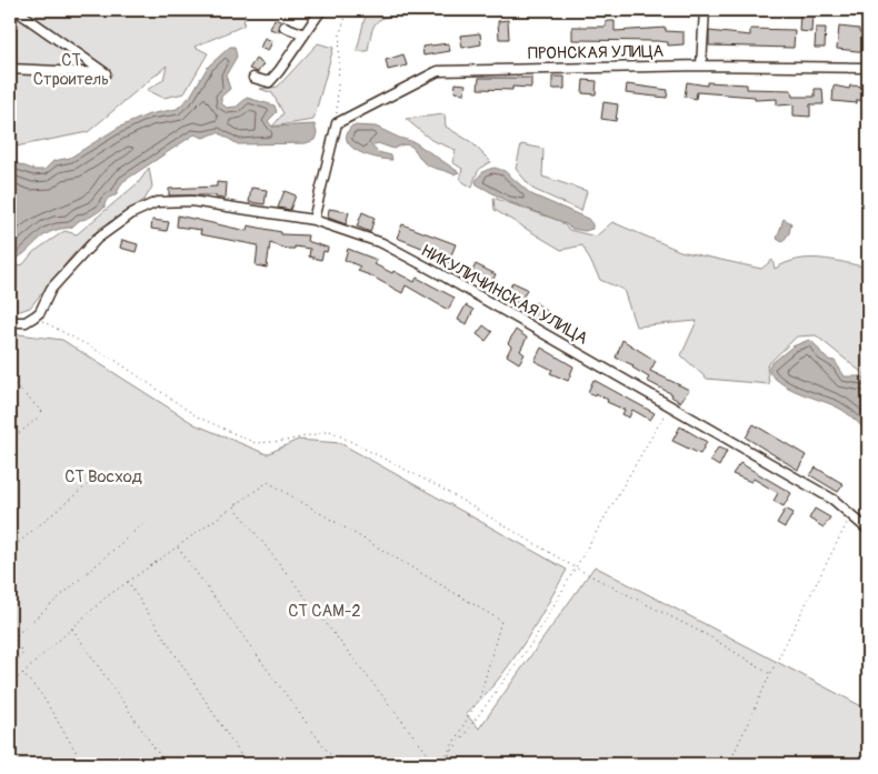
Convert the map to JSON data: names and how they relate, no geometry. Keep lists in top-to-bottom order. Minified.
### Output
{"streets":{"street":["ПРОНСКАЯ УЛИЦА","НИКУЛИЧИНСКАЯ УЛИЦА"]},"parks":["СТ Строитель","СТ Восход","СТ САМ-2"]}
